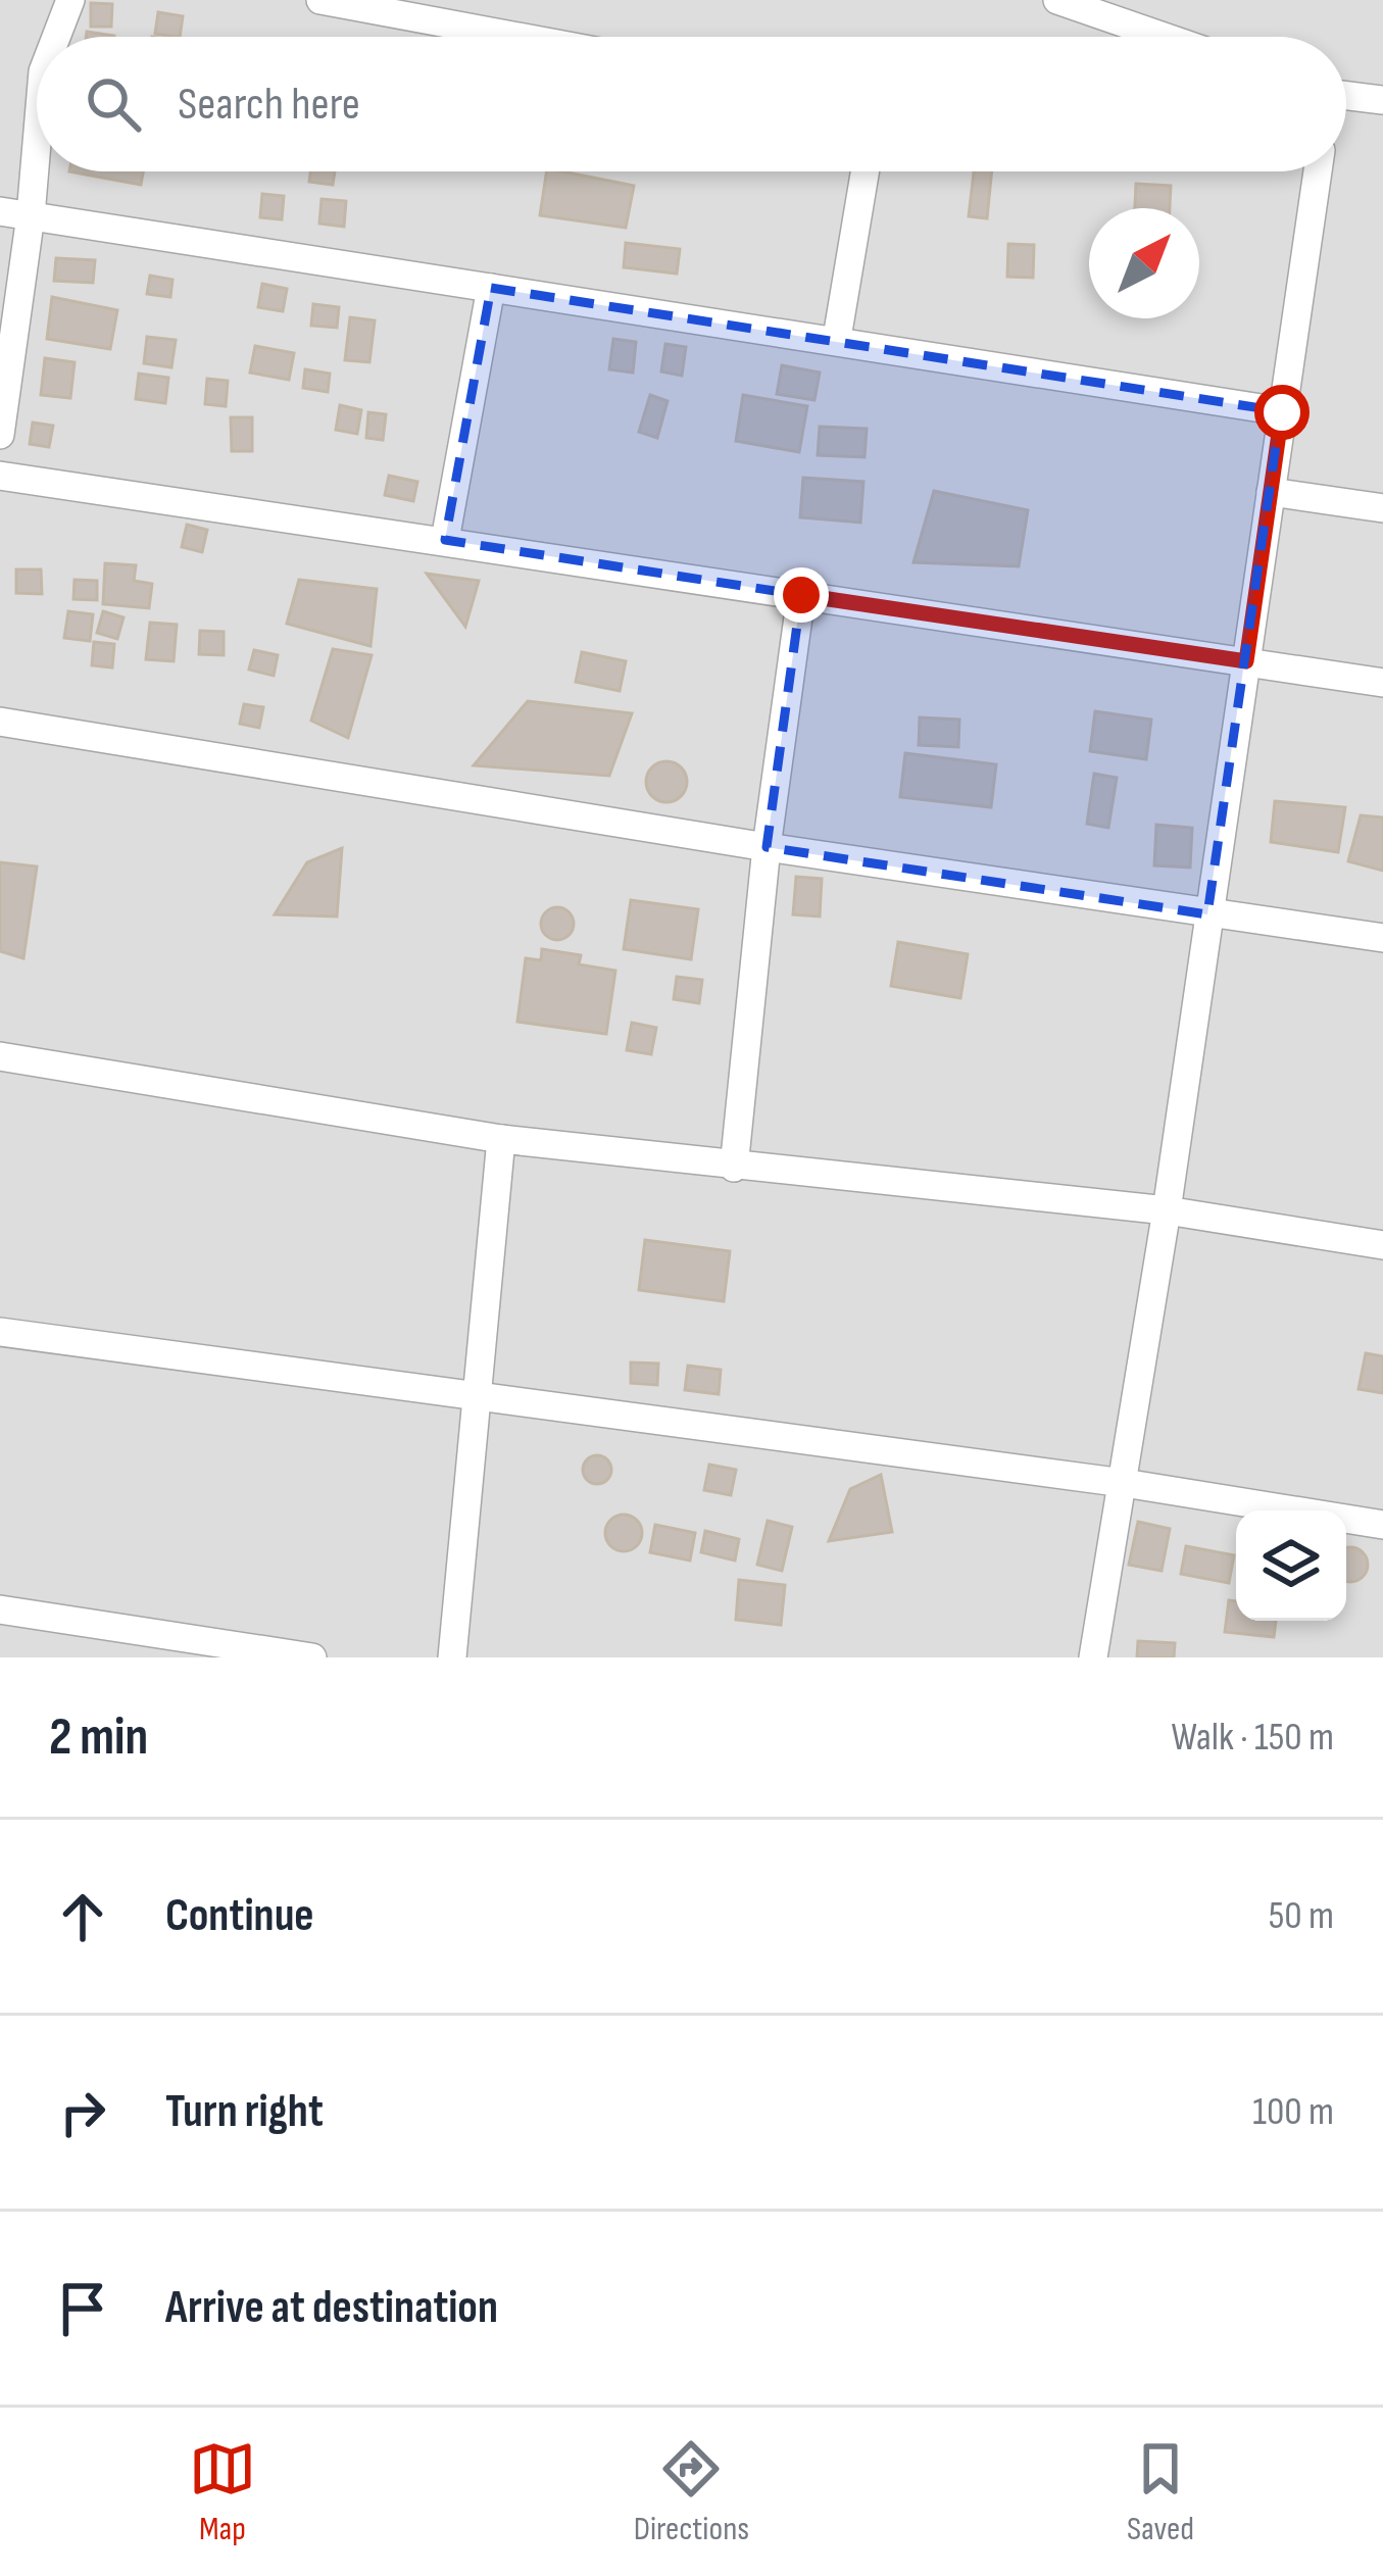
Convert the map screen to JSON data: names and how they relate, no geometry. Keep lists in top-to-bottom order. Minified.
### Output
{"north":"top right","page":{"search":"Search here","heading":["2 min","Walk · 150 m"],"list":[["Continue","50 m"],["Turn right","100 m"],"Arrive at destination"],"nav":["Map","Directions","Saved"]}}
